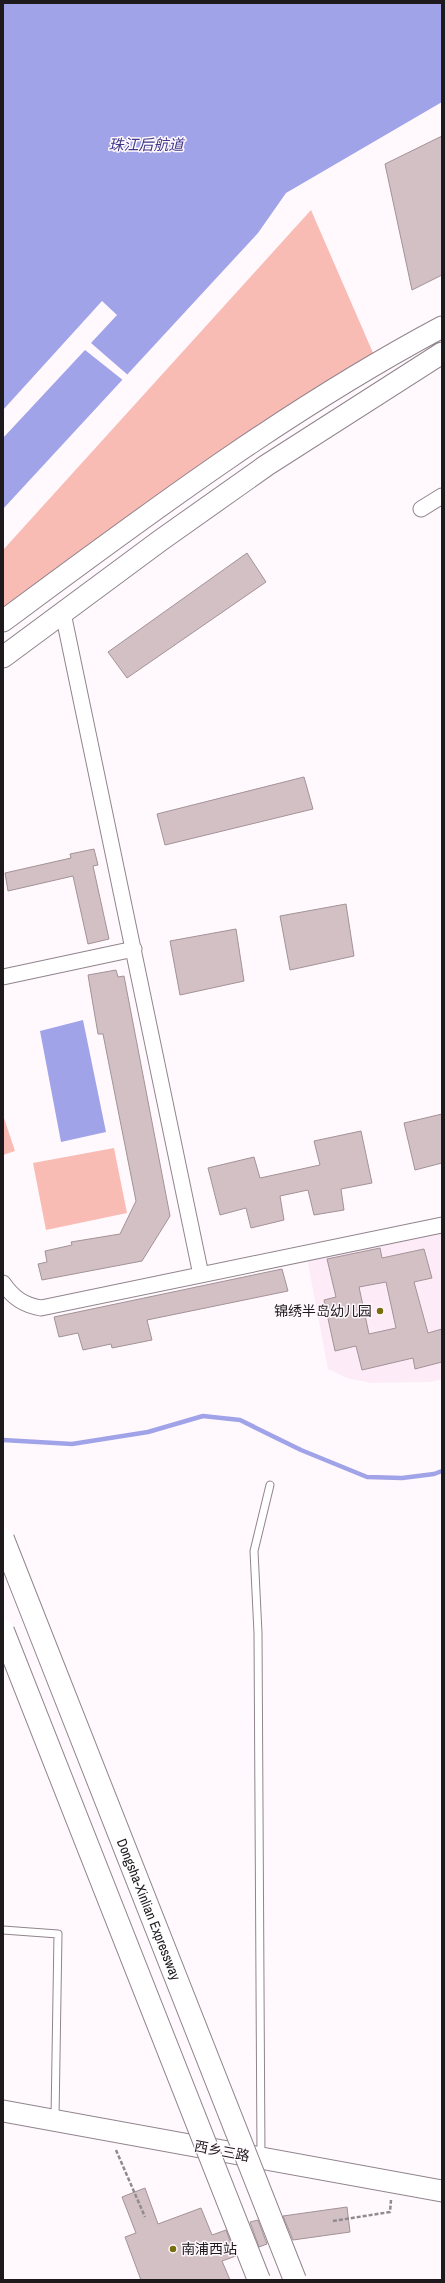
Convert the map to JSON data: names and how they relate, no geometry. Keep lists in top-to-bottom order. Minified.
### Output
{"streets":{"highway":["Dongsha-Xinlian Expressway"],"street":["西乡三路"]},"water":["珠江后航道"],"places":["锦绣半岛幼儿园","南浦西站"]}
